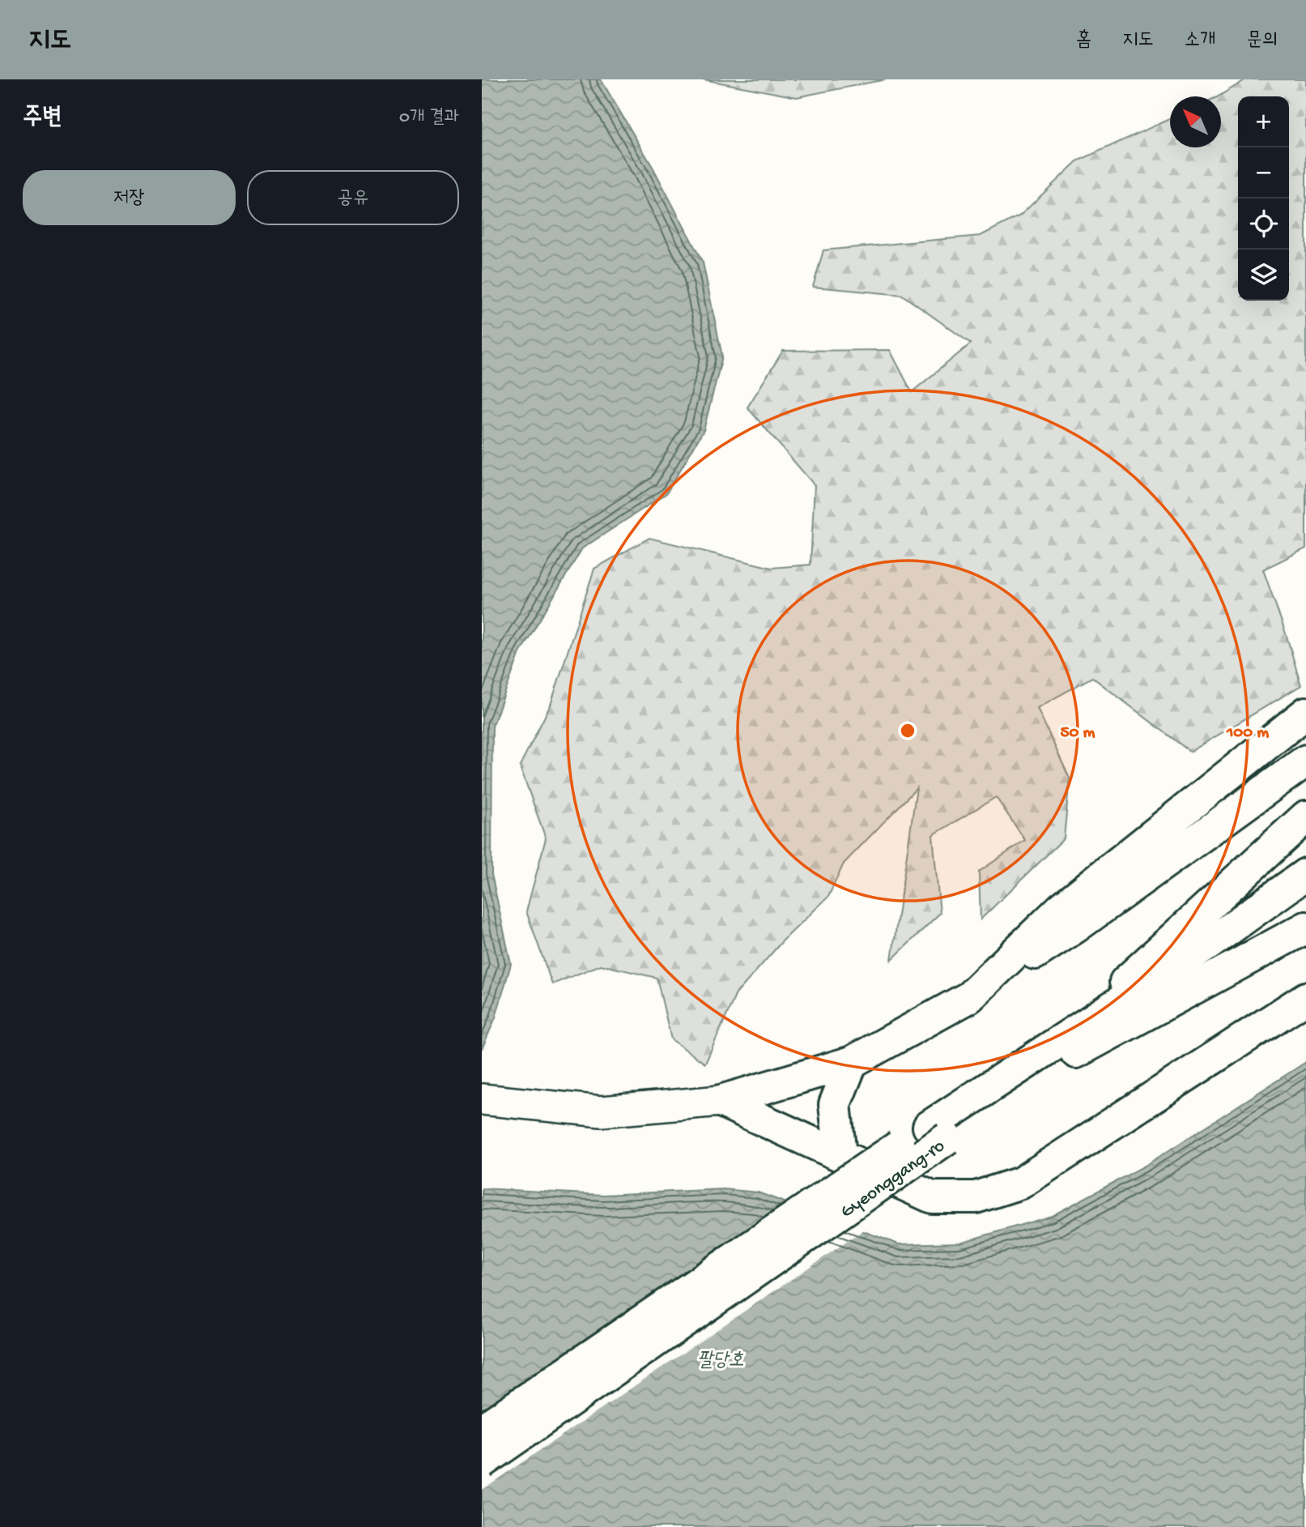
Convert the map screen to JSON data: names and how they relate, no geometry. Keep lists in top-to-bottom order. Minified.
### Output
{"streets":{"highway":["Gyeonggang-ro"]},"water":["팔당호"],"north":"top left","page":{"header":"지도","nav":["홈","지도","소개","문의"],"heading":["주변","0개 결과"],"map_buttons":["+","−"],"buttons":["저장","공유"]},"rings":["50 m","100 m"]}
